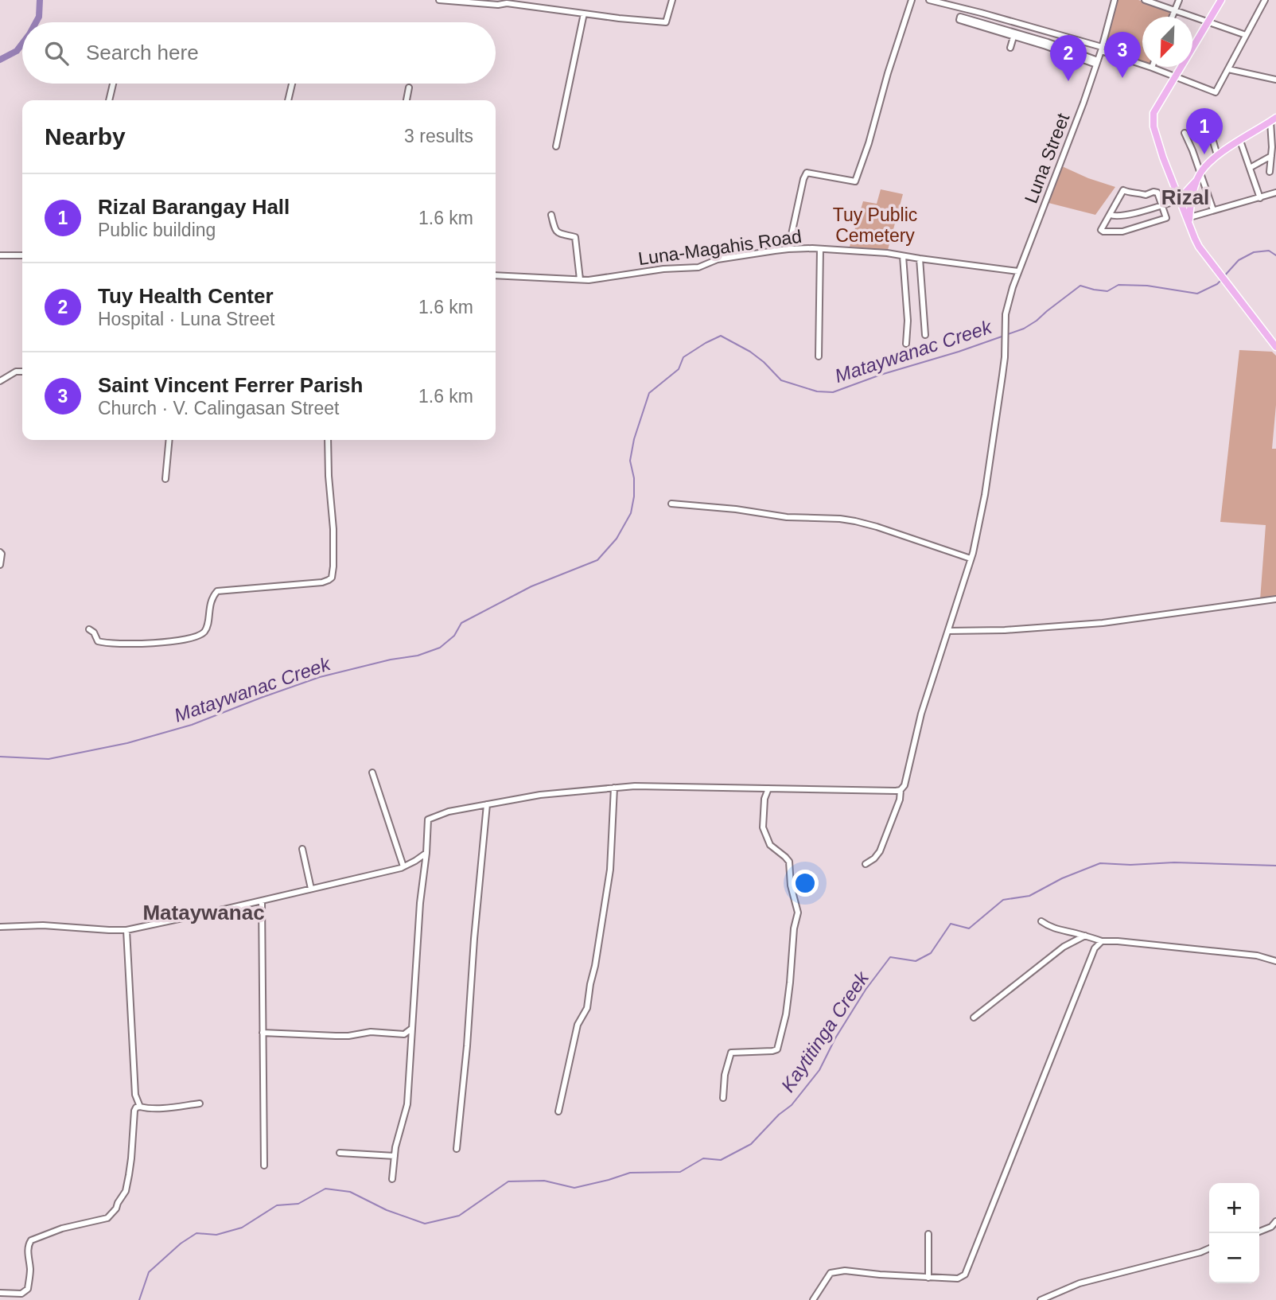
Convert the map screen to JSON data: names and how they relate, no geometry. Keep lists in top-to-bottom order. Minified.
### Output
{"streets":{"street":["Luna Street","Luna-Magahis Road"]},"crossings":[["Luna Street","Luna-Magahis Road"]],"districts":["Rizal","Mataywanac"],"water":["Mataywanac Creek","Kaytitinga Creek"],"parks":["Tuy Public Cemetery"],"north":"bottom left","page":{"search":"Search here","pins":["3","2","1"],"heading":["Nearby","3 results"],"list":[{"mark":"1","name":"Rizal Barangay Hall","note":"Public building","value":"1.6 km"},{"mark":"2","name":"Tuy Health Center","note":"Hospital · Luna Street","value":"1.6 km"},{"mark":"3","name":"Saint Vincent Ferrer Parish","note":"Church · V. Calingasan Street","value":"1.6 km"}],"map_buttons":["+","−"]}}
